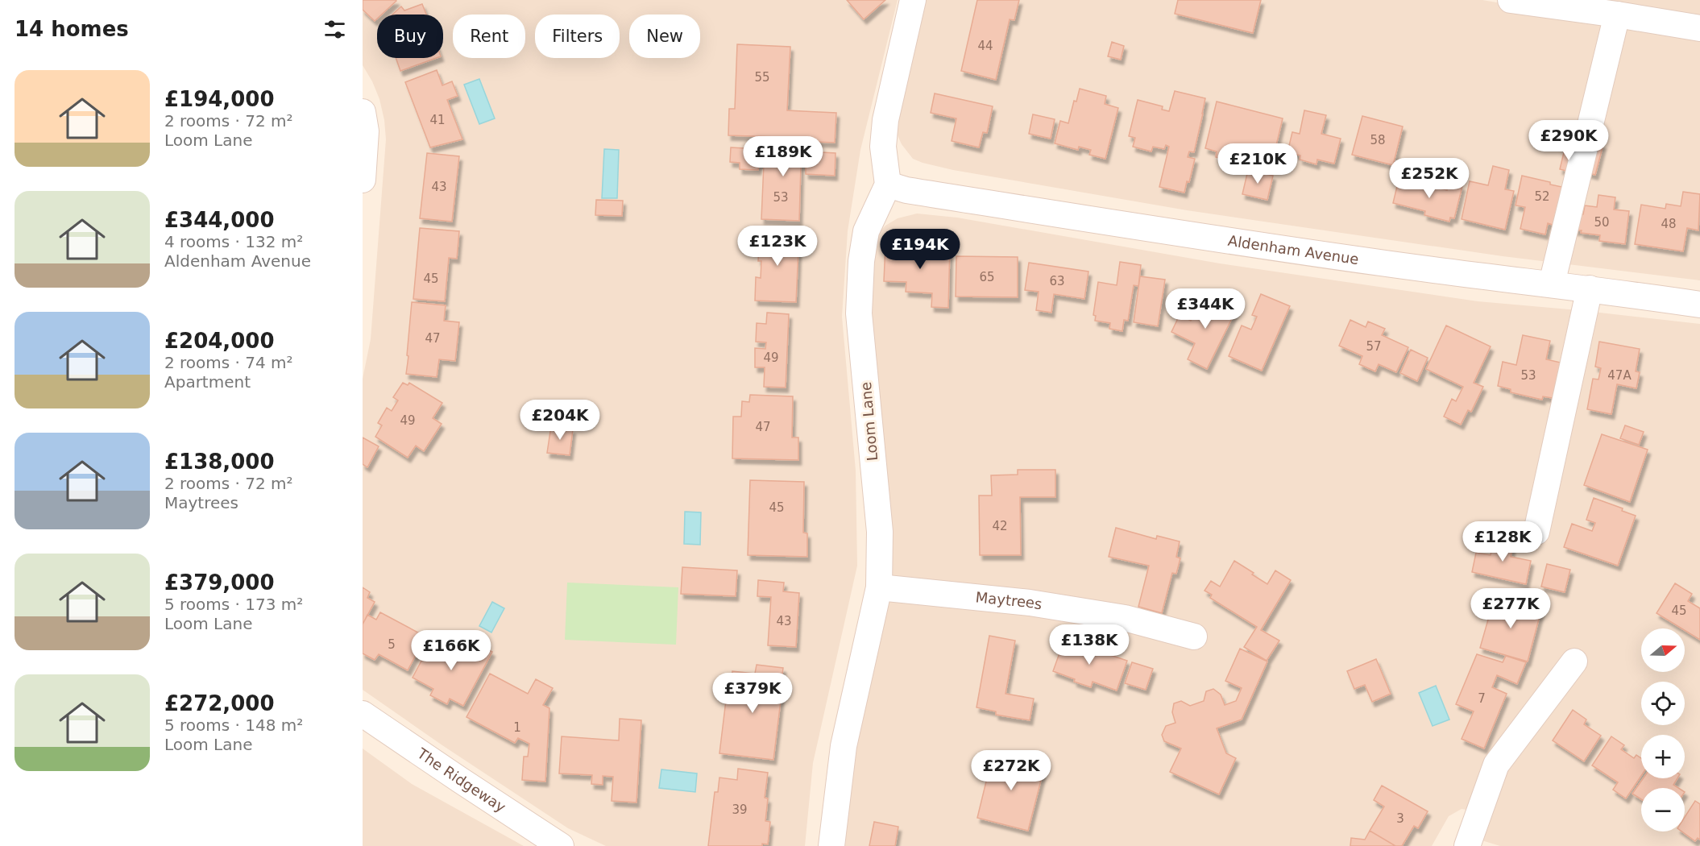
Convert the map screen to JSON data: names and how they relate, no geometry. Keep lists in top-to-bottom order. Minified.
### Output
{"streets":{"street":["Aldenham Avenue","Loom Lane","Maytrees","The Ridgeway"]},"crossings":[["Aldenham Avenue","Loom Lane"],["Loom Lane","Maytrees"]],"house_numbers":["44","55","41","58","43","52","53","50","48","65","45","63","47","57","49","53","47A","49","47","45","42","45","43","5","7","1","39","3"],"north":"right","page":{"heading":"14 homes","chip":["Buy","Rent","Filters","New"],"list":[{"name":"£194,000","note":"2 rooms · 72 m² · Loom Lane"},{"name":"£344,000","note":"4 rooms · 132 m² · Aldenham Avenue"},{"name":"£204,000","note":"2 rooms · 74 m² · Apartment"},{"name":"£138,000","note":"2 rooms · 72 m² · Maytrees"},{"name":"£379,000","note":"5 rooms · 173 m² · Loom Lane"},{"name":"£272,000","note":"5 rooms · 148 m² · Loom Lane"}],"price":["£290K","£189K","£210K","£252K","£123K","£194K","£344K","£204K","£128K","£277K","£138K","£166K","£379K","£272K"],"map_buttons":["+","−"]}}
